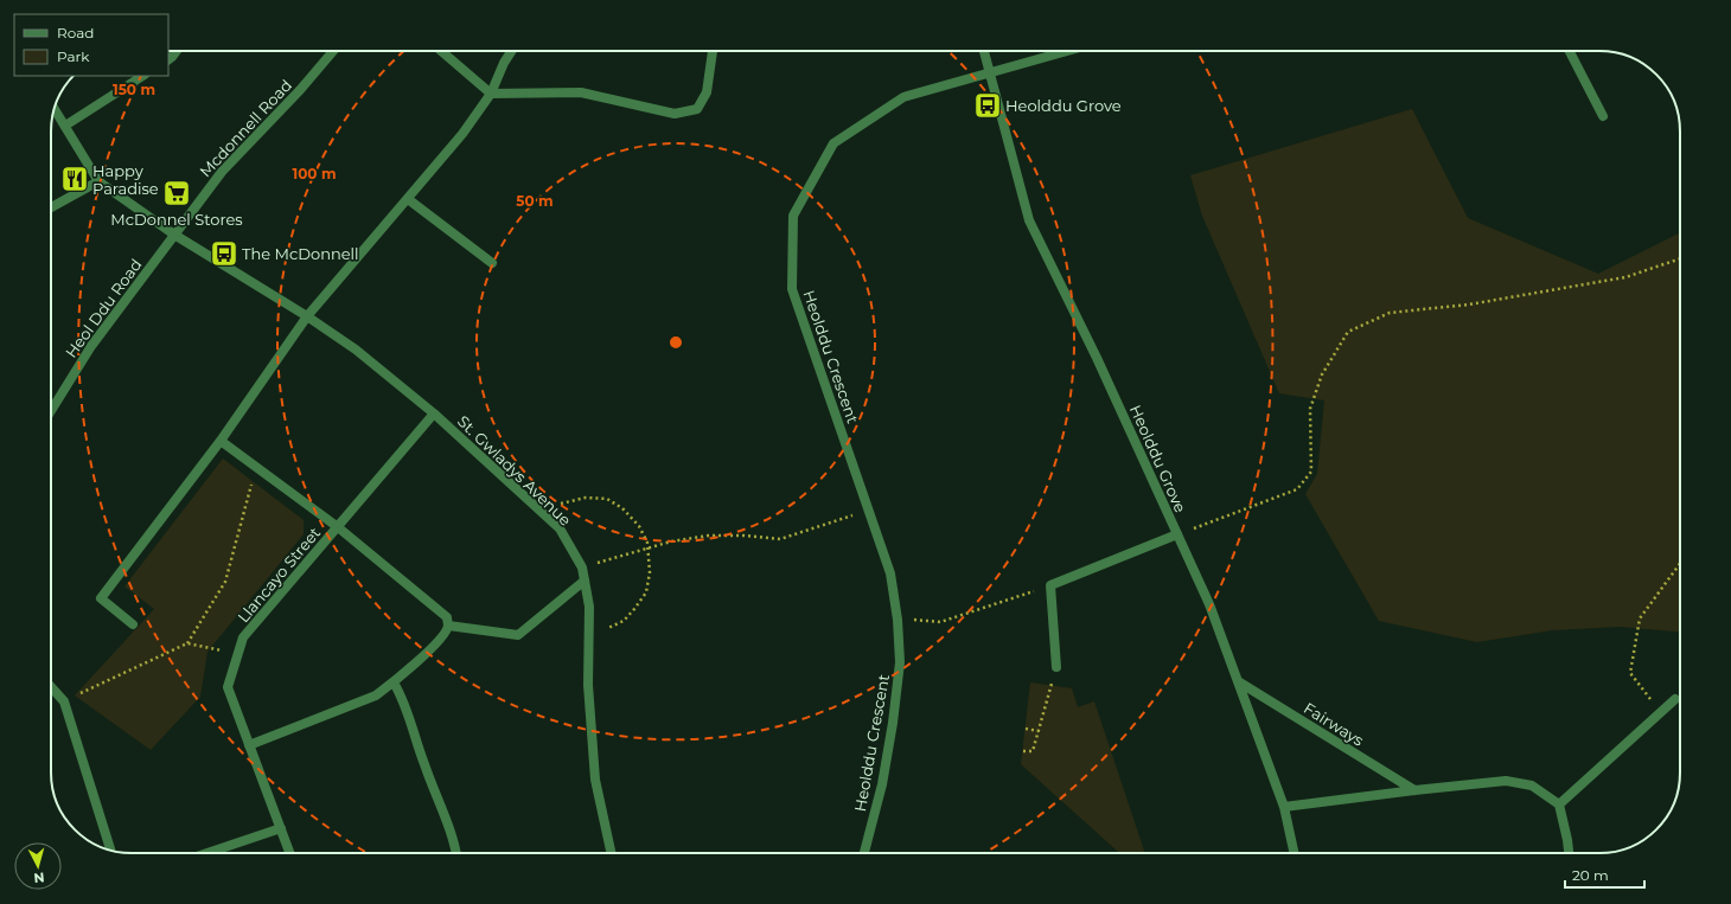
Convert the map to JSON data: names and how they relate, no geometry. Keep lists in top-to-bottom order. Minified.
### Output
{"streets":{"street":["Mcdonnell Road","Heol Ddu Road","Heolddu Crescent","Heolddu Grove","St. Gwladys Avenue","Llancayo Street","Fairways"]},"crossings":[["Mcdonnell Road","Heol Ddu Road"],["Mcdonnell Road","St. Gwladys Avenue"],["Heol Ddu Road","St. Gwladys Avenue"],["Heolddu Crescent","Heolddu Grove"],["Heolddu Grove","Fairways"],["St. Gwladys Avenue","Llancayo Street"]],"places":{"bus stop":["Heolddu Grove","The McDonnell"],"restaurant":["Happy Paradise"],"supermarket":["McDonnel Stores"]},"legend":["Road","Park"],"scale_bar":"20 m","north":"bottom","rings":["150 m","100 m","50 m"]}
